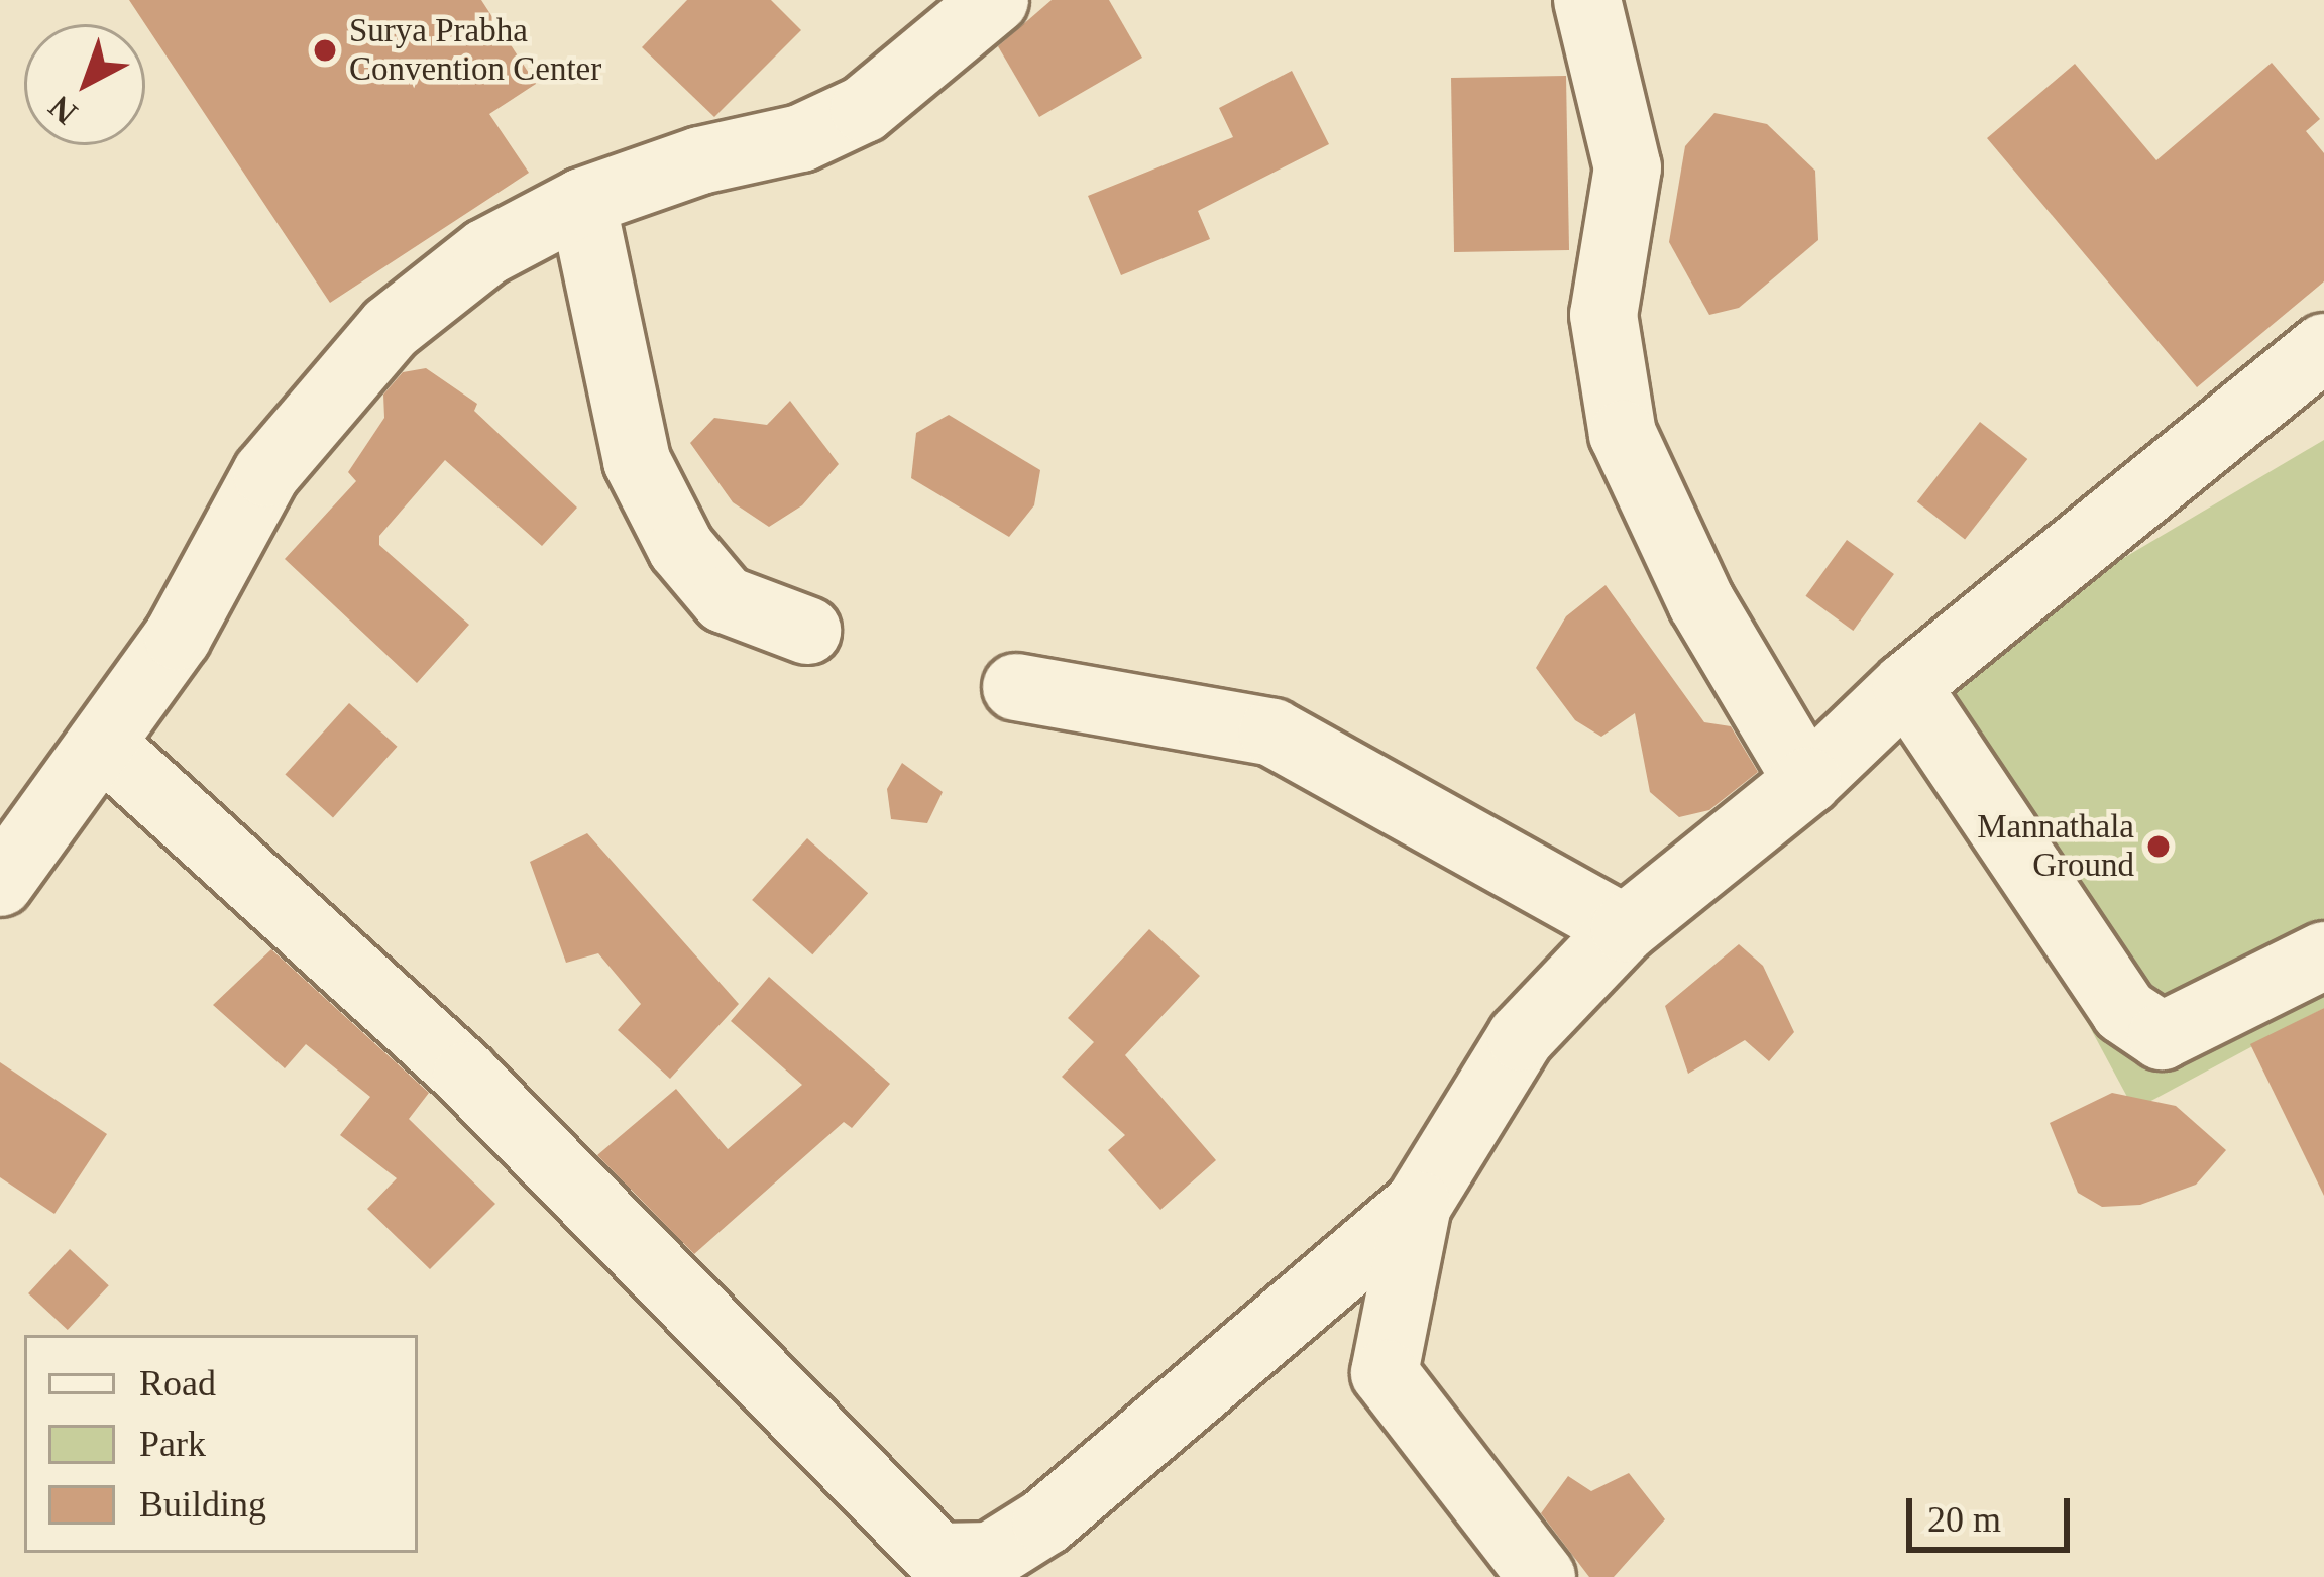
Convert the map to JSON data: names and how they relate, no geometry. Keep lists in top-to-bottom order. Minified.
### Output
{"places":["Surya Prabha Convention Center","Mannathala Ground"],"legend":["Road","Park","Building"],"scale_bar":"20 m","north":"bottom left"}
